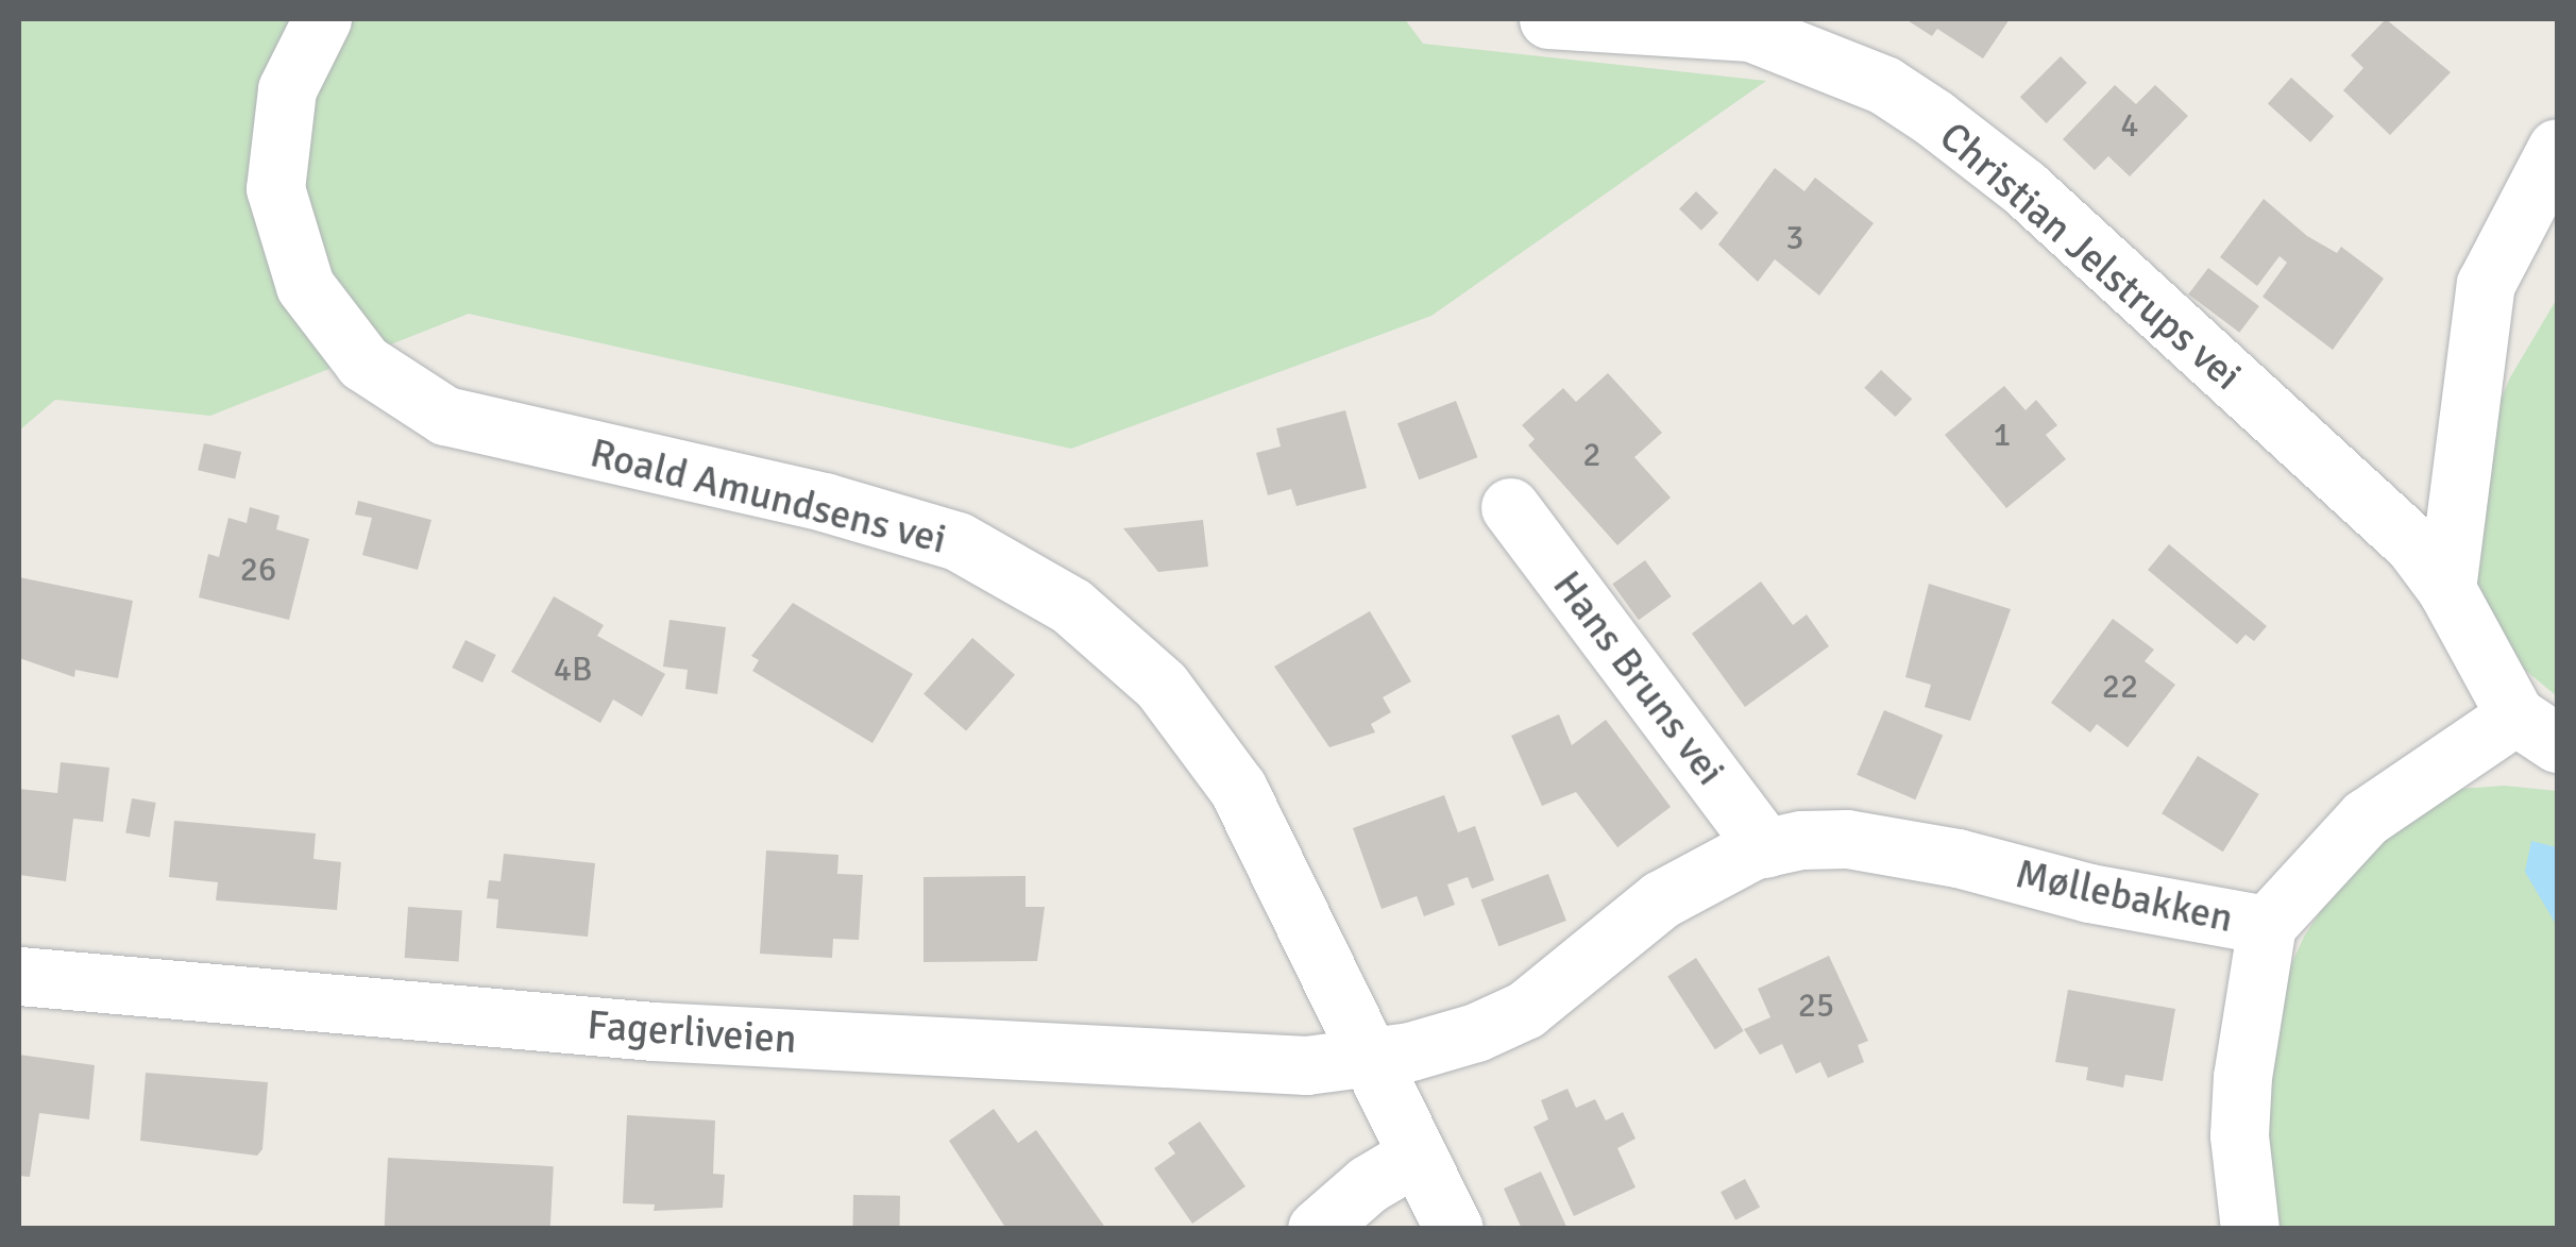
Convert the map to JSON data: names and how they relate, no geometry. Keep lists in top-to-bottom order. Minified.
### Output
{"streets":{"street":["Christian Jelstrups vei","Roald Amundsens vei","Hans Bruns vei","Møllebakken","Fagerliveien"]},"crossings":[["Christian Jelstrups vei","Møllebakken"],["Roald Amundsens vei","Møllebakken"],["Roald Amundsens vei","Fagerliveien"],["Hans Bruns vei","Møllebakken"],["Møllebakken","Fagerliveien"]],"house_numbers":["4","3","1","2","26","4B","22","25"]}
